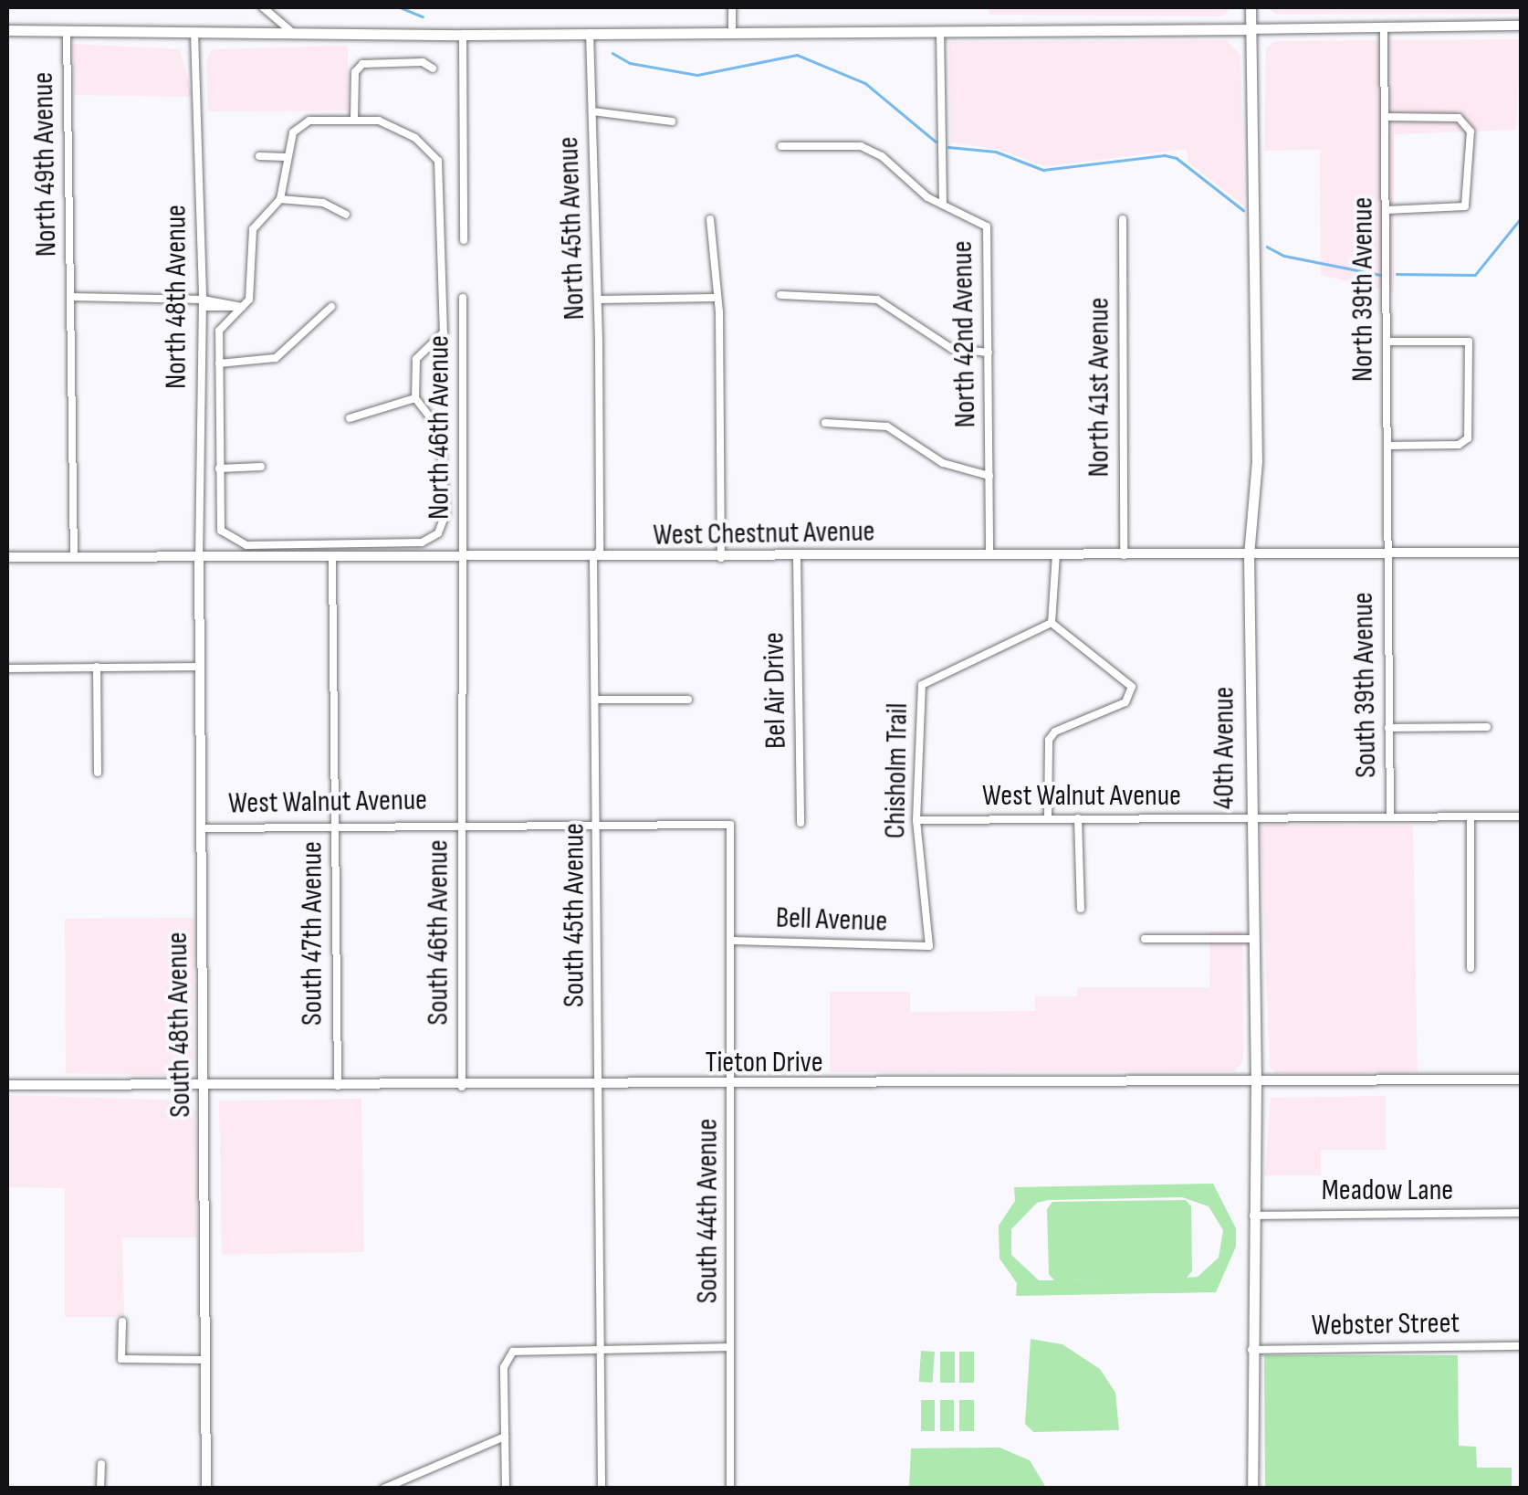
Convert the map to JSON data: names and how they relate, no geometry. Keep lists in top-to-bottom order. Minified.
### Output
{"streets":{"main road":["40th Avenue"],"street":["North 49th Avenue","North 45th Avenue","North 39th Avenue","North 48th Avenue","North 42nd Avenue","North 41st Avenue","North 46th Avenue","West Chestnut Avenue","South 39th Avenue","Bel Air Drive","Chisholm Trail","West Walnut Avenue","South 45th Avenue","Bell Avenue","South 46th Avenue","South 47th Avenue","South 48th Avenue","Tieton Drive","Meadow Lane","South 44th Avenue","Webster Street"]},"crossings":[["North 49th Avenue","West Chestnut Avenue"],["North 45th Avenue","South 45th Avenue"],["North 39th Avenue","West Chestnut Avenue"],["North 39th Avenue","South 39th Avenue"],["North 48th Avenue","West Chestnut Avenue"],["North 48th Avenue","South 48th Avenue"],["North 42nd Avenue","West Chestnut Avenue"],["North 41st Avenue","West Chestnut Avenue"],["North 46th Avenue","West Chestnut Avenue"],["North 46th Avenue","South 46th Avenue"],["West Chestnut Avenue","South 39th Avenue"],["West Chestnut Avenue","Bel Air Drive"],["West Chestnut Avenue","40th Avenue"],["West Chestnut Avenue","South 45th Avenue"],["West Chestnut Avenue","South 46th Avenue"],["West Chestnut Avenue","South 47th Avenue"],["West Chestnut Avenue","South 48th Avenue"],["South 39th Avenue","West Walnut Avenue"],["40th Avenue","West Walnut Avenue"],["40th Avenue","Tieton Drive"],["40th Avenue","Meadow Lane"],["40th Avenue","Webster Street"],["Chisholm Trail","West Walnut Avenue"],["Chisholm Trail","Bell Avenue"],["West Walnut Avenue","South 45th Avenue"],["West Walnut Avenue","South 46th Avenue"],["West Walnut Avenue","South 47th Avenue"],["West Walnut Avenue","South 48th Avenue"],["West Walnut Avenue","South 44th Avenue"],["South 45th Avenue","Tieton Drive"],["Bell Avenue","South 44th Avenue"],["South 46th Avenue","Tieton Drive"],["South 47th Avenue","Tieton Drive"],["South 48th Avenue","Tieton Drive"],["Tieton Drive","South 44th Avenue"]]}
